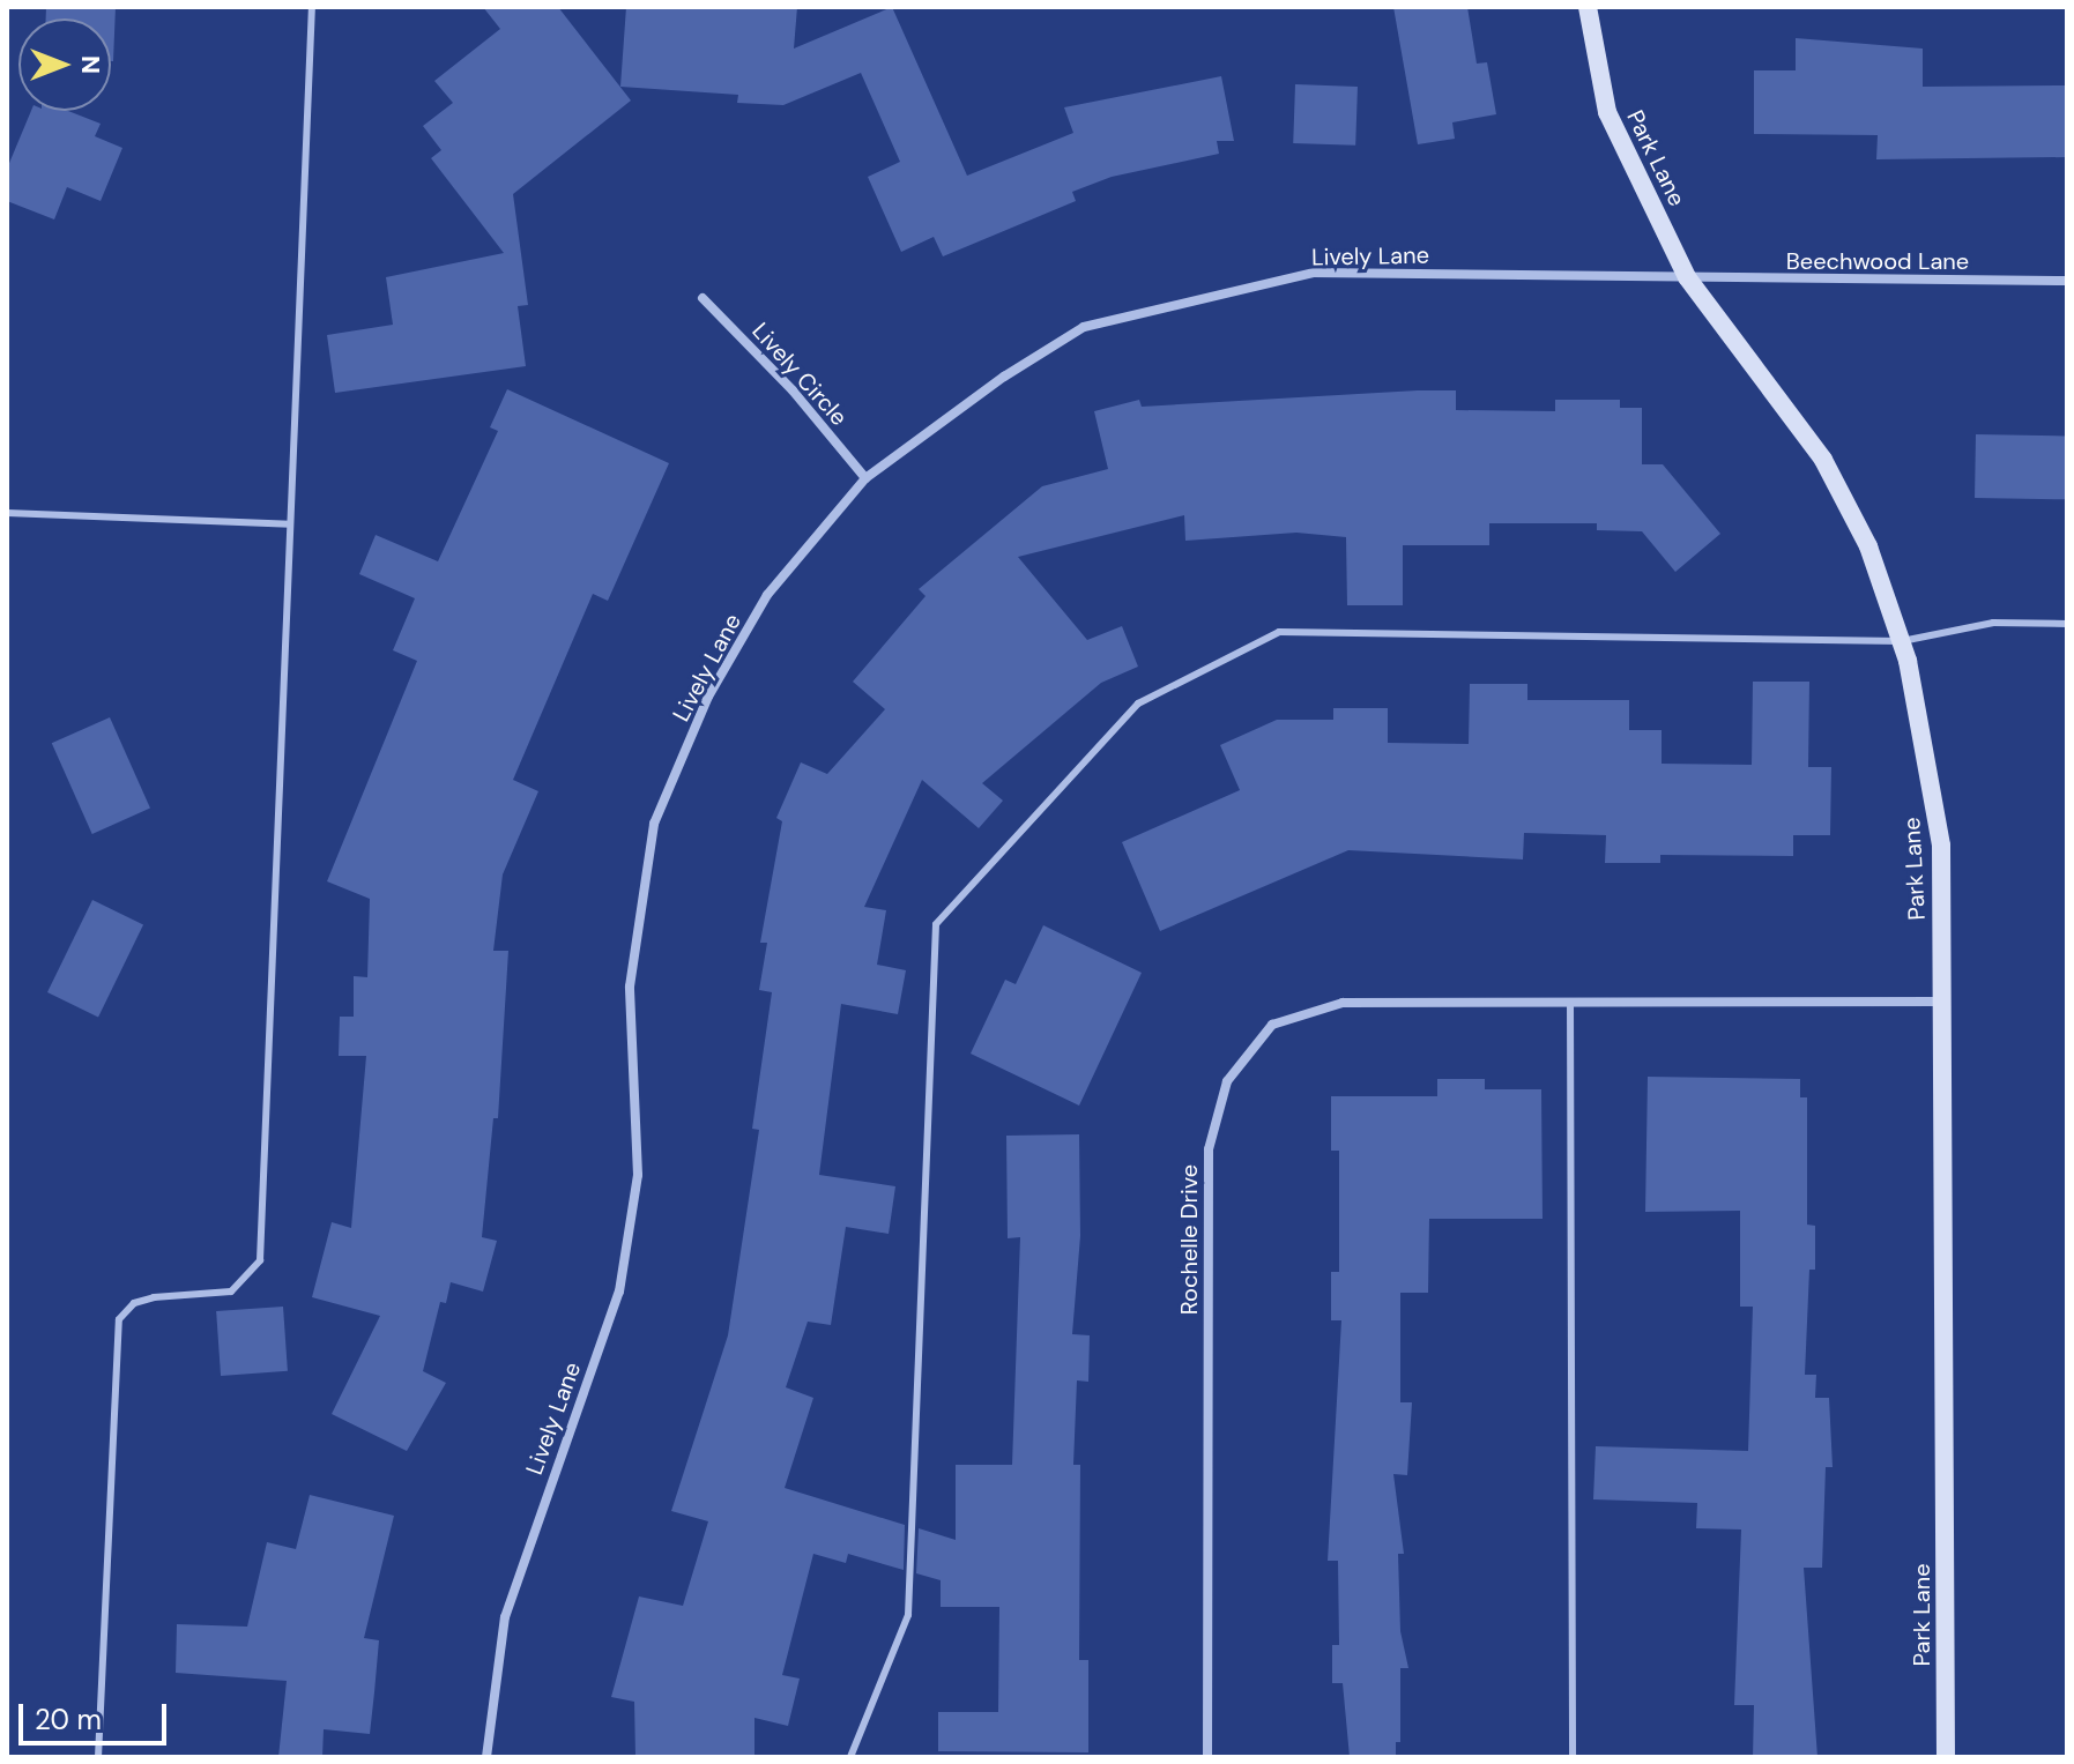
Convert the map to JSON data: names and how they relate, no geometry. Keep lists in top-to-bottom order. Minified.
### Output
{"streets":{"street":["Park Lane","Lively Lane","Beechwood Lane","Lively Circle","Rochelle Drive"]},"crossings":[["Park Lane","Lively Lane"],["Park Lane","Beechwood Lane"],["Park Lane","Rochelle Drive"],["Lively Lane","Beechwood Lane"],["Lively Lane","Lively Circle"]],"scale_bar":"20 m","north":"right"}
